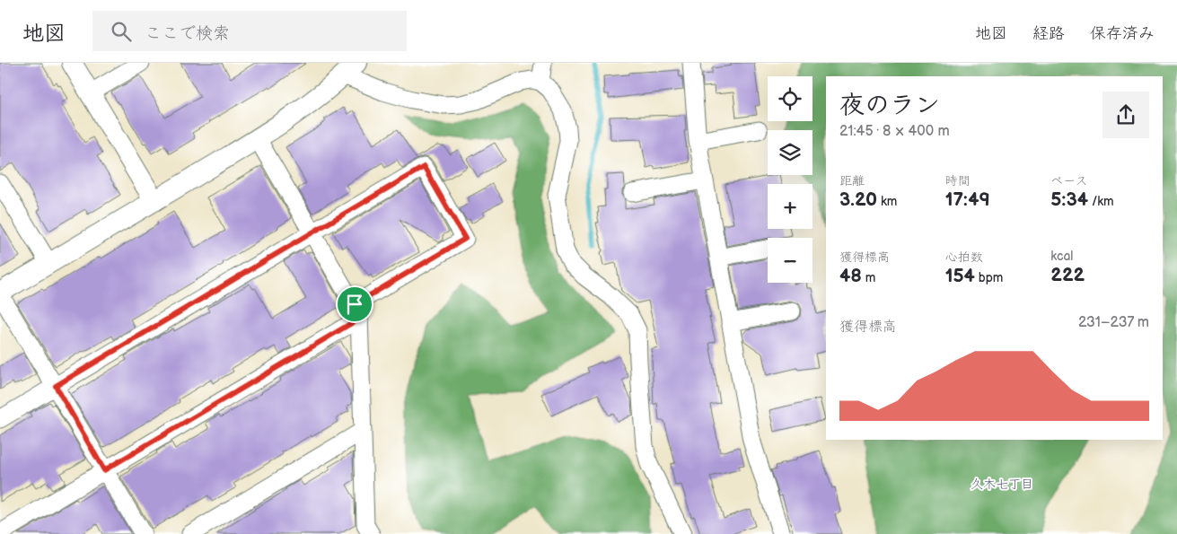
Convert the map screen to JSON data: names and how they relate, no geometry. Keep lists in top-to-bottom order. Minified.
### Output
{"districts":["久木七丁目"],"page":{"header":"地図","search":"ここで検索","nav":["地図","経路","保存済み"],"map_buttons":["+","−"],"heading":["夜のラン","21:45 · 8 × 400 m"],"stats":[["距離","3.20 km"],["時間","17:49"],["ペース","5:34 /km"],["獲得標高","48 m"],["心拍数","154 bpm"],["kcal","222"]],"chart":["獲得標高","231–237 m"]}}
